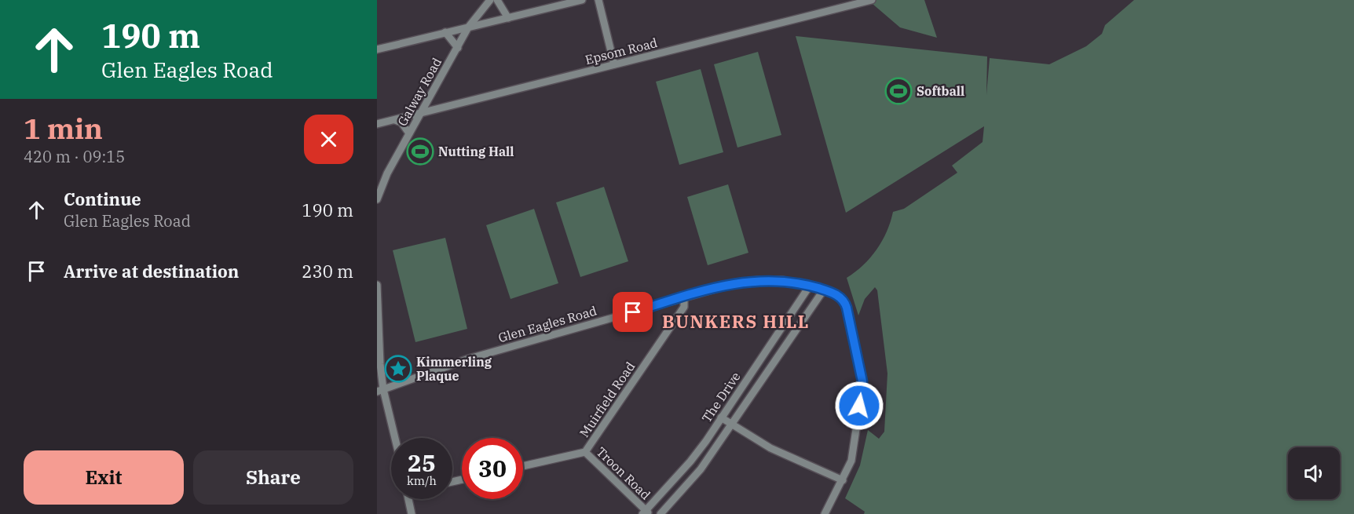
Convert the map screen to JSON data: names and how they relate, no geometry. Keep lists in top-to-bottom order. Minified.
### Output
{"streets":{"street":["Epsom Road","Galway Road","Glen Eagles Road","The Drive","Muirfield Road","Troon Road"]},"crossings":[["Epsom Road","Galway Road"],["Glen Eagles Road","The Drive"],["Glen Eagles Road","Muirfield Road"],["The Drive","Troon Road"],["Muirfield Road","Troon Road"]],"districts":["BUNKERS HILL"],"places":{"sports":["Softball","Nutting Hall"],"place":["Kimmerling Plaque"]},"page":{"turn":["190 m","Glen Eagles Road"],"heading":["1 min","420 m · 09:15"],"list":[{"name":"Continue","note":"Glen Eagles Road","value":"190 m"},{"name":"Arrive at destination","value":"230 m"}],"speed":"25 km/h","limit":"30","buttons":["Exit","Share"]}}
